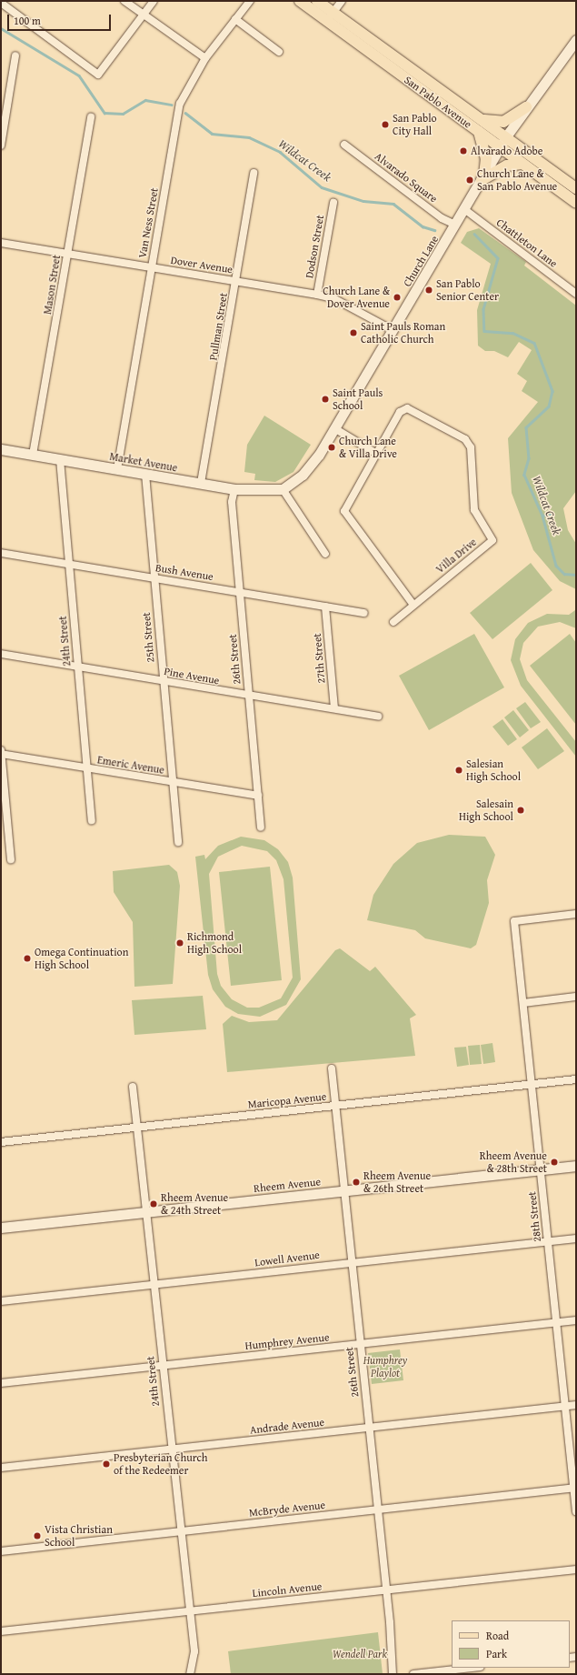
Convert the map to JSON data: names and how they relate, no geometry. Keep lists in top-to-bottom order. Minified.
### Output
{"streets":{"main road":["San Pablo Avenue"],"street":["Alvarado Square","Van Ness Street","Chattleton Lane","Dodson Street","Church Lane","Dover Avenue","Mason Street","Pullman Street","Market Avenue","Villa Drive","Bush Avenue","25th Street","24th Street","27th Street","26th Street","Pine Avenue","Emeric Avenue","Maricopa Avenue","Rheem Avenue","28th Street","Lowell Avenue","Humphrey Avenue","Andrade Avenue","McBryde Avenue","Lincoln Avenue"]},"crossings":[["San Pablo Avenue","Church Lane"],["Alvarado Square","Church Lane"],["Van Ness Street","Dover Avenue"],["Van Ness Street","Market Avenue"],["Chattleton Lane","Church Lane"],["Dodson Street","Dover Avenue"],["Church Lane","Dover Avenue"],["Church Lane","Market Avenue"],["Dover Avenue","Mason Street"],["Dover Avenue","Pullman Street"],["Mason Street","Market Avenue"],["Pullman Street","Market Avenue"],["Market Avenue","25th Street"],["Market Avenue","24th Street"],["Market Avenue","26th Street"],["Bush Avenue","25th Street"],["Bush Avenue","24th Street"],["Bush Avenue","27th Street"],["Bush Avenue","26th Street"],["25th Street","Pine Avenue"],["25th Street","Emeric Avenue"],["24th Street","Pine Avenue"],["24th Street","Emeric Avenue"],["24th Street","Maricopa Avenue"],["24th Street","Rheem Avenue"],["24th Street","Lowell Avenue"],["24th Street","Humphrey Avenue"],["24th Street","Andrade Avenue"],["24th Street","McBryde Avenue"],["24th Street","Lincoln Avenue"],["27th Street","Pine Avenue"],["26th Street","Pine Avenue"],["26th Street","Emeric Avenue"],["26th Street","Maricopa Avenue"],["26th Street","Rheem Avenue"],["26th Street","Lowell Avenue"],["26th Street","Humphrey Avenue"],["26th Street","Andrade Avenue"],["26th Street","McBryde Avenue"],["26th Street","Lincoln Avenue"],["Maricopa Avenue","28th Street"],["Rheem Avenue","28th Street"],["28th Street","Lowell Avenue"],["28th Street","Humphrey Avenue"],["28th Street","Andrade Avenue"],["28th Street","McBryde Avenue"]],"water":["Wildcat Creek"],"parks":["Humphrey Playlot","Wendell Park"],"places":["San Pablo City Hall","Alvarado Adobe","Church Lane & San Pablo Avenue","San Pablo Senior Center","Church Lane & Dover Avenue","Saint Pauls Roman Catholic Church","Saint Pauls School","Church Lane & Villa Drive","Salesian High School","Salesain High School","Richmond High School","Omega Continuation High School","Rheem Avenue & 28th Street","Rheem Avenue & 26th Street","Rheem Avenue & 24th Street","Presbyterian Church of the Redeemer","Vista Christian School"],"legend":["Road","Park"],"scale_bar":"100 m"}
